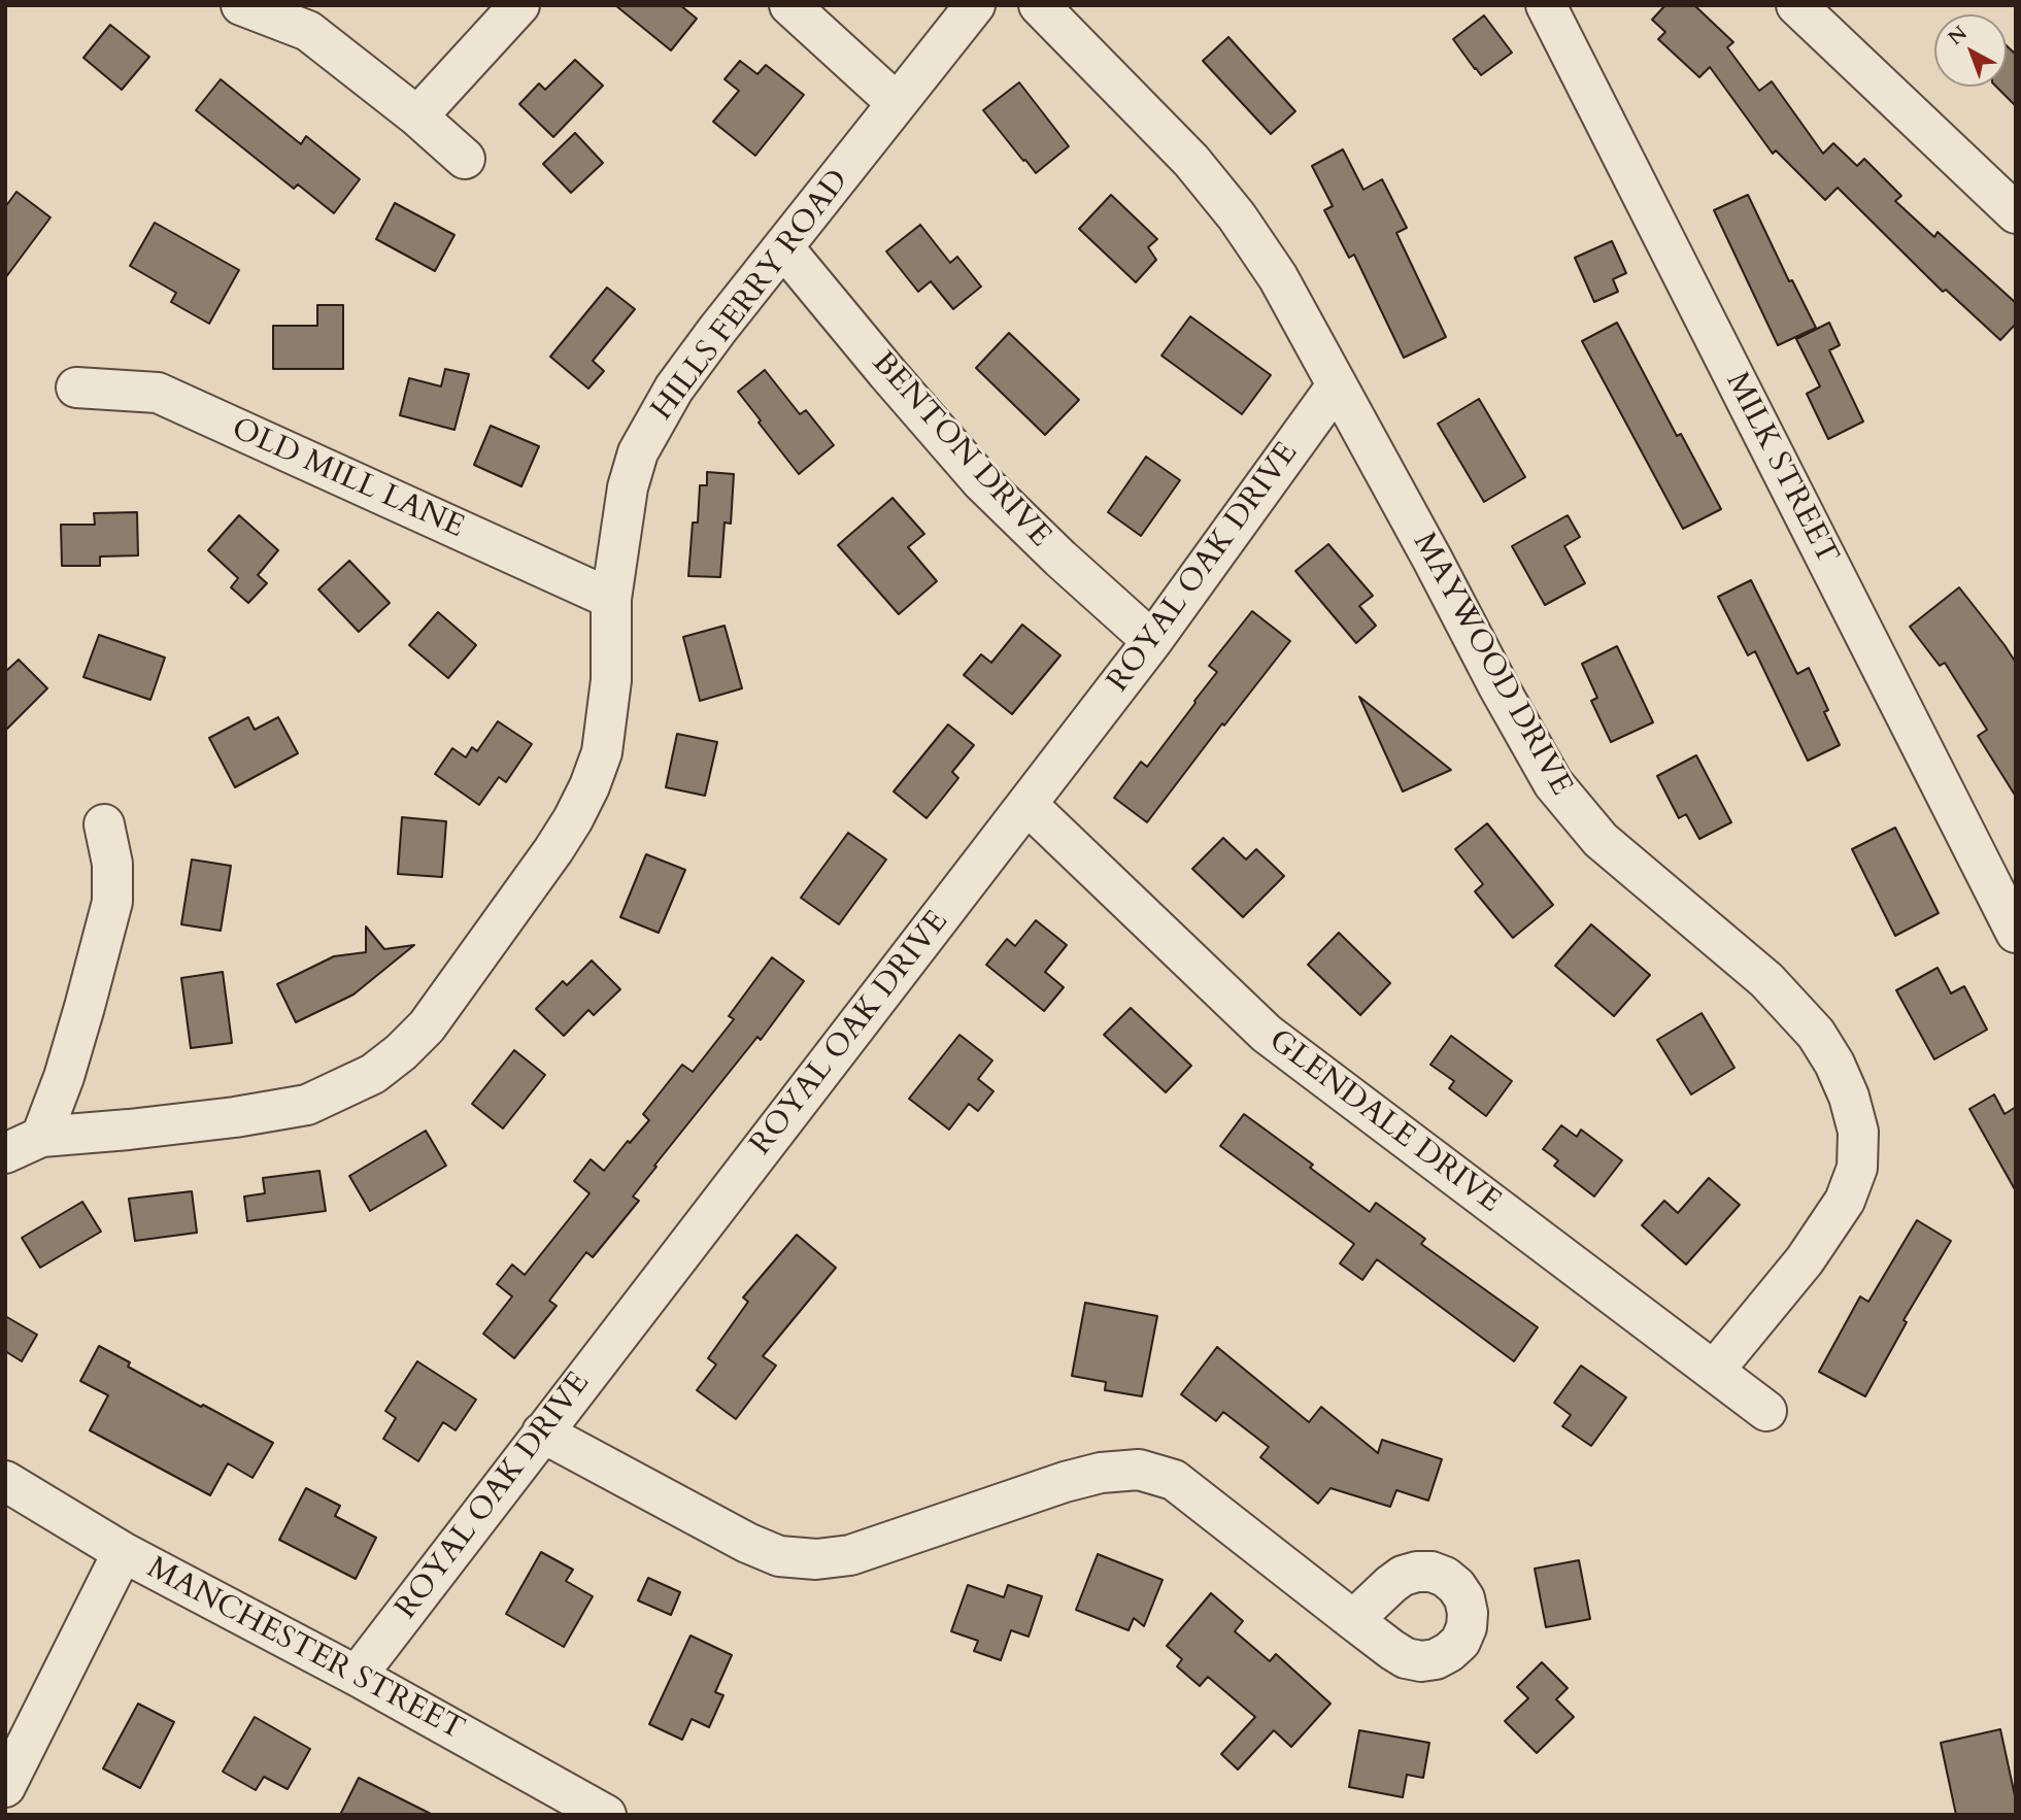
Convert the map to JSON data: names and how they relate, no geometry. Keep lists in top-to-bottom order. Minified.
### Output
{"streets":{"street":["HILLS FERRY ROAD","BENTON DRIVE","MILK STREET","OLD MILL LANE","ROYAL OAK DRIVE","MAYWOOD DRIVE","GLENDALE DRIVE","MANCHESTER STREET"]},"crossings":[["HILLS FERRY ROAD","BENTON DRIVE"],["HILLS FERRY ROAD","OLD MILL LANE"],["BENTON DRIVE","ROYAL OAK DRIVE"],["ROYAL OAK DRIVE","MAYWOOD DRIVE"],["ROYAL OAK DRIVE","GLENDALE DRIVE"],["ROYAL OAK DRIVE","MANCHESTER STREET"],["MAYWOOD DRIVE","GLENDALE DRIVE"]],"north":"top left"}
